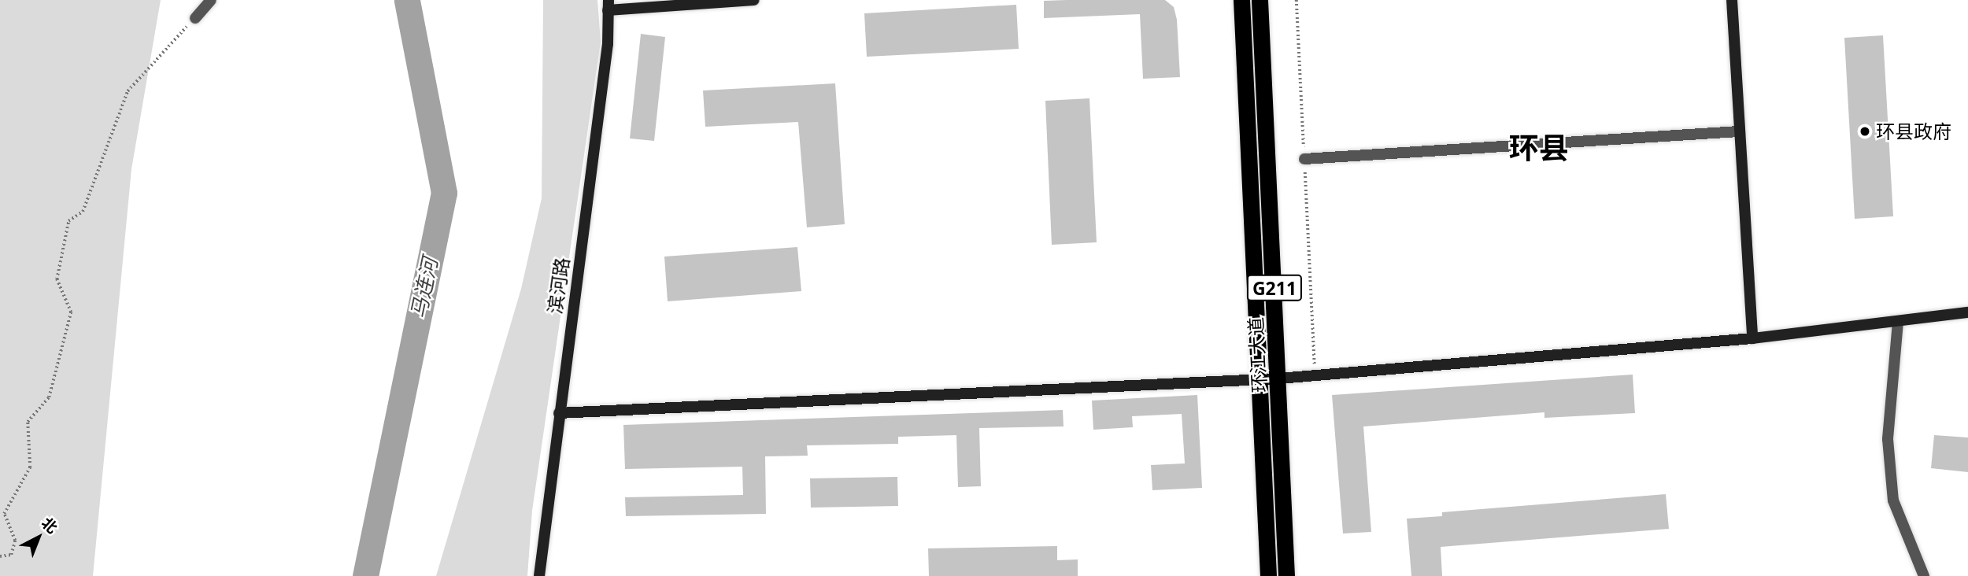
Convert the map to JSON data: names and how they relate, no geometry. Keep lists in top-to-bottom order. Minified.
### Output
{"streets":{"highway":["G211","环江大道"],"street":["滨河路"]},"districts":["环县"],"water":["马连河"],"places":["环县政府"],"north":"top right"}
